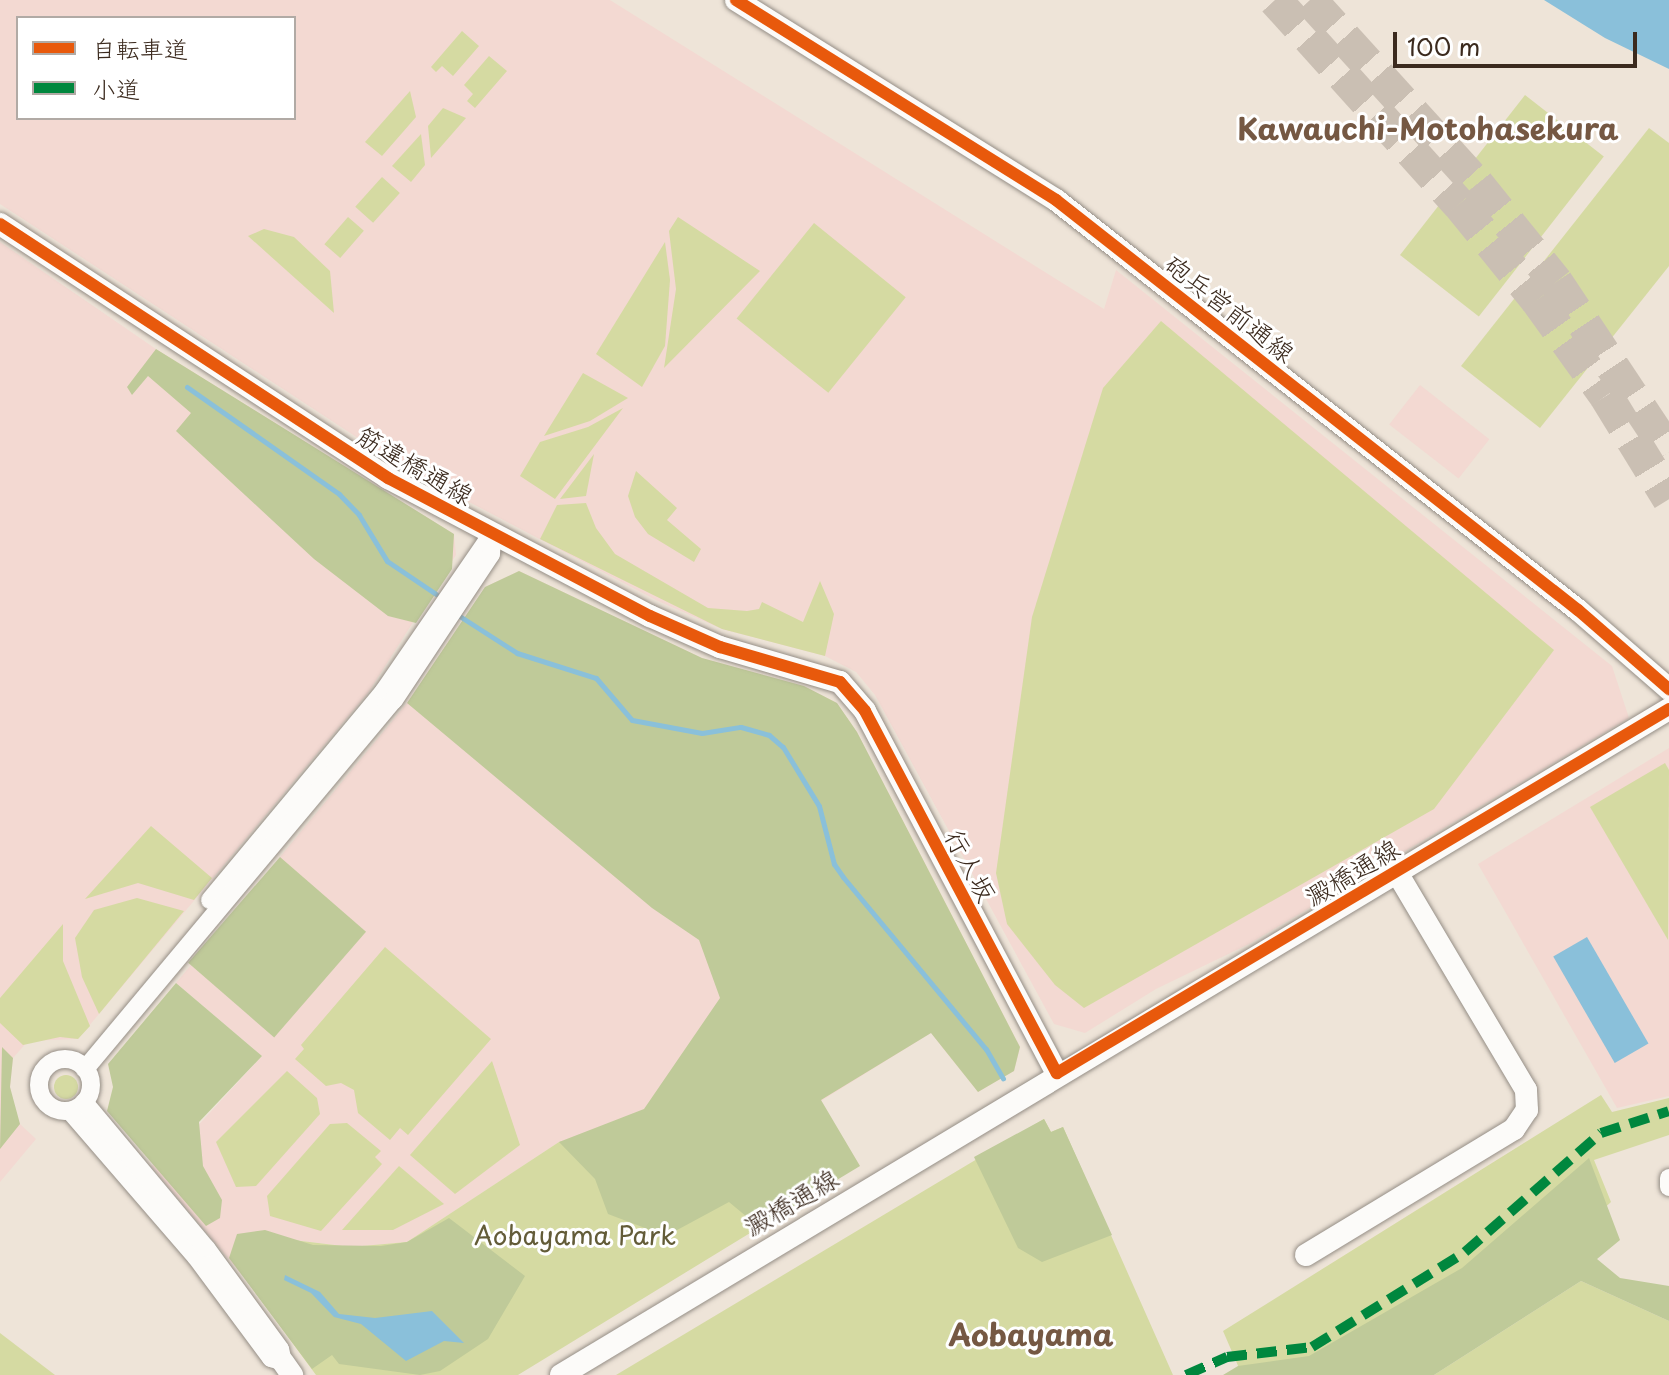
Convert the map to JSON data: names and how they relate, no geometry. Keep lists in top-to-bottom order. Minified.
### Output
{"streets":{"street":["砲兵営前通線","筋違橋通線","行人坂","澱橋通線"]},"crossings":[["筋違橋通線","行人坂"],["行人坂","澱橋通線"]],"districts":["Kawauchi-Motohasekura","Aobayama"],"parks":["Aobayama Park"],"legend":["自転車道","小道"],"scale_bar":"100 m"}
